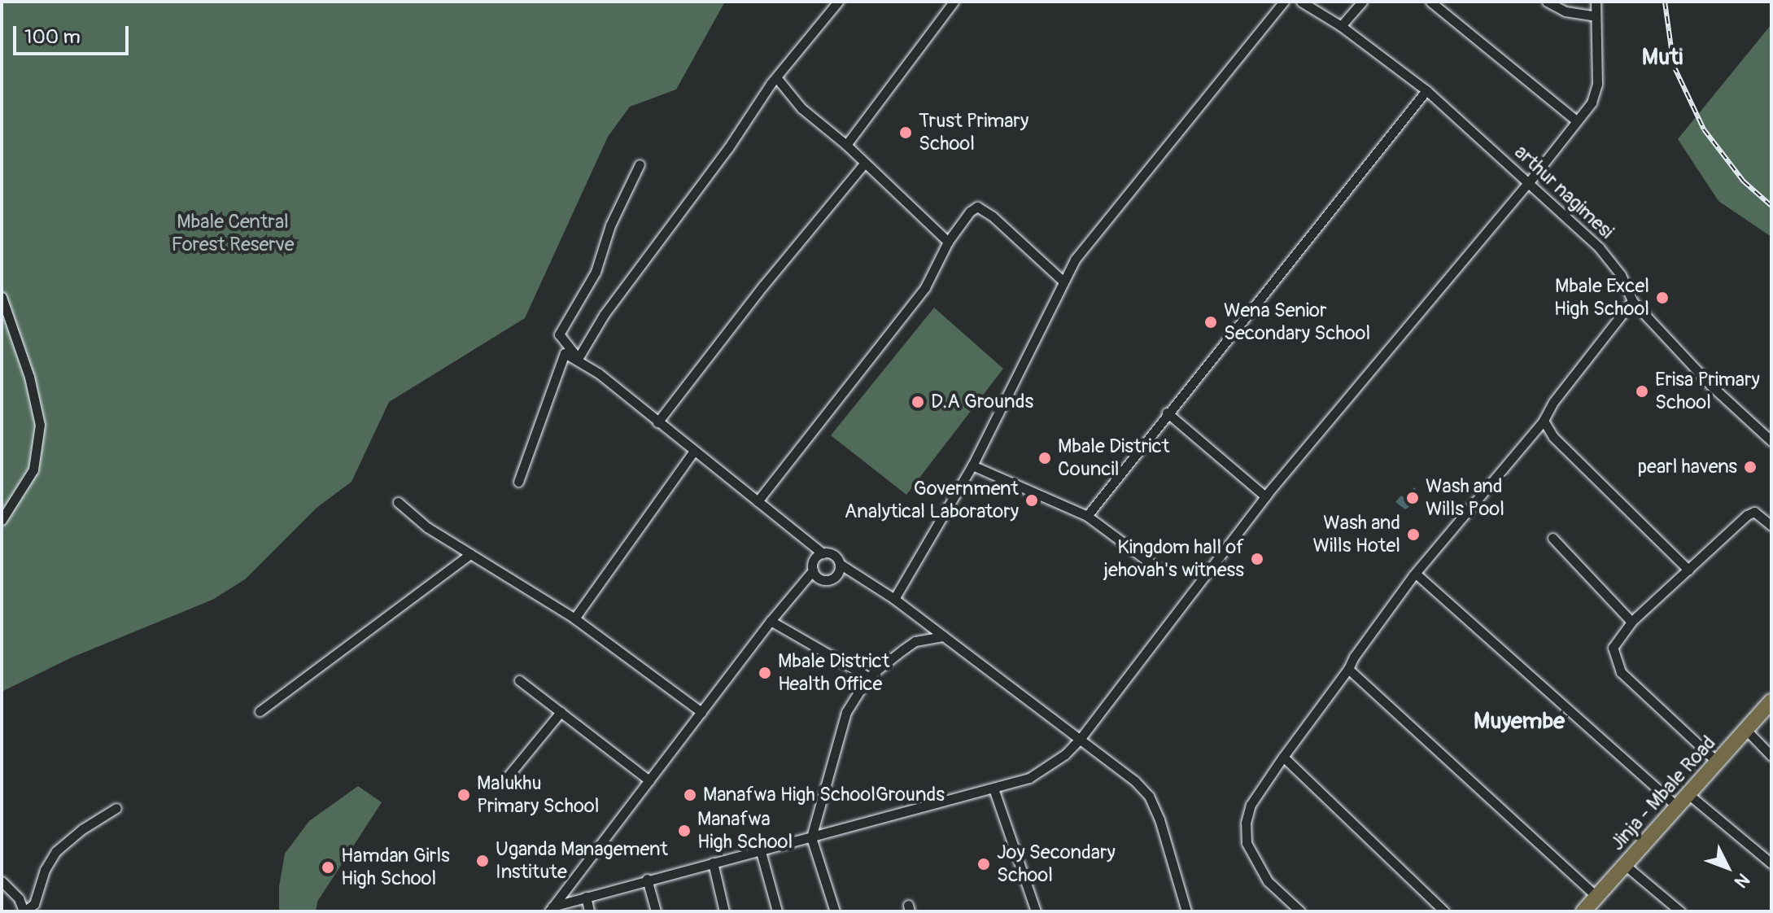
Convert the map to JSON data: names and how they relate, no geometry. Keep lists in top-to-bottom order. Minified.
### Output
{"streets":{"main road":["Jinja - Mbale Road"],"street":["arthur nagimesi"]},"districts":["Muti","Muyembe"],"parks":["Mbale Central Forest Reserve"],"places":["Trust Primary School","Mbale Excel High School","Wena Senior Secondary School","Erisa Primary School","D.A Grounds","Mbale District Council","pearl havens","Wash and Wills Pool","Government Analytical Laboratory","Wash and Wills Hotel","Kingdom hall of jehovah's witness","Mbale District Health Office","Malukhu Primary School","Manafwa High SchoolGrounds","Manafwa High School","Uganda Management Institute","Joy Secondary School","Hamdan Girls High School"],"scale_bar":"100 m","north":"bottom right"}
